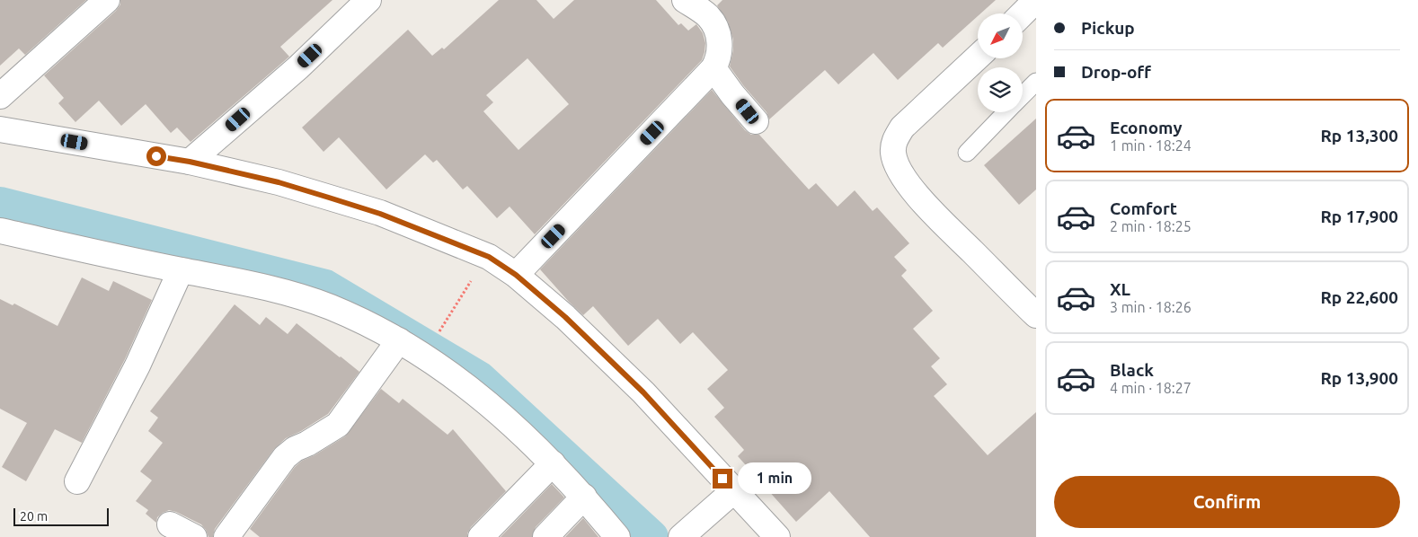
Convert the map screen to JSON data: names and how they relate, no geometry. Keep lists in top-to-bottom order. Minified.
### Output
{"scale_bar":"20 m","north":"bottom left","page":{"banner":["Pickup","Drop-off"],"list":[{"name":"Economy","note":"1 min · 18:24","value":"Rp 13,300"},{"name":"Comfort","note":"2 min · 18:25","value":"Rp 17,900"},{"name":"XL","note":"3 min · 18:26","value":"Rp 22,600"},{"name":"Black","note":"4 min · 18:27","value":"Rp 13,900"}],"bubble":"1 min","buttons":"Confirm","scale":"20 m"}}
